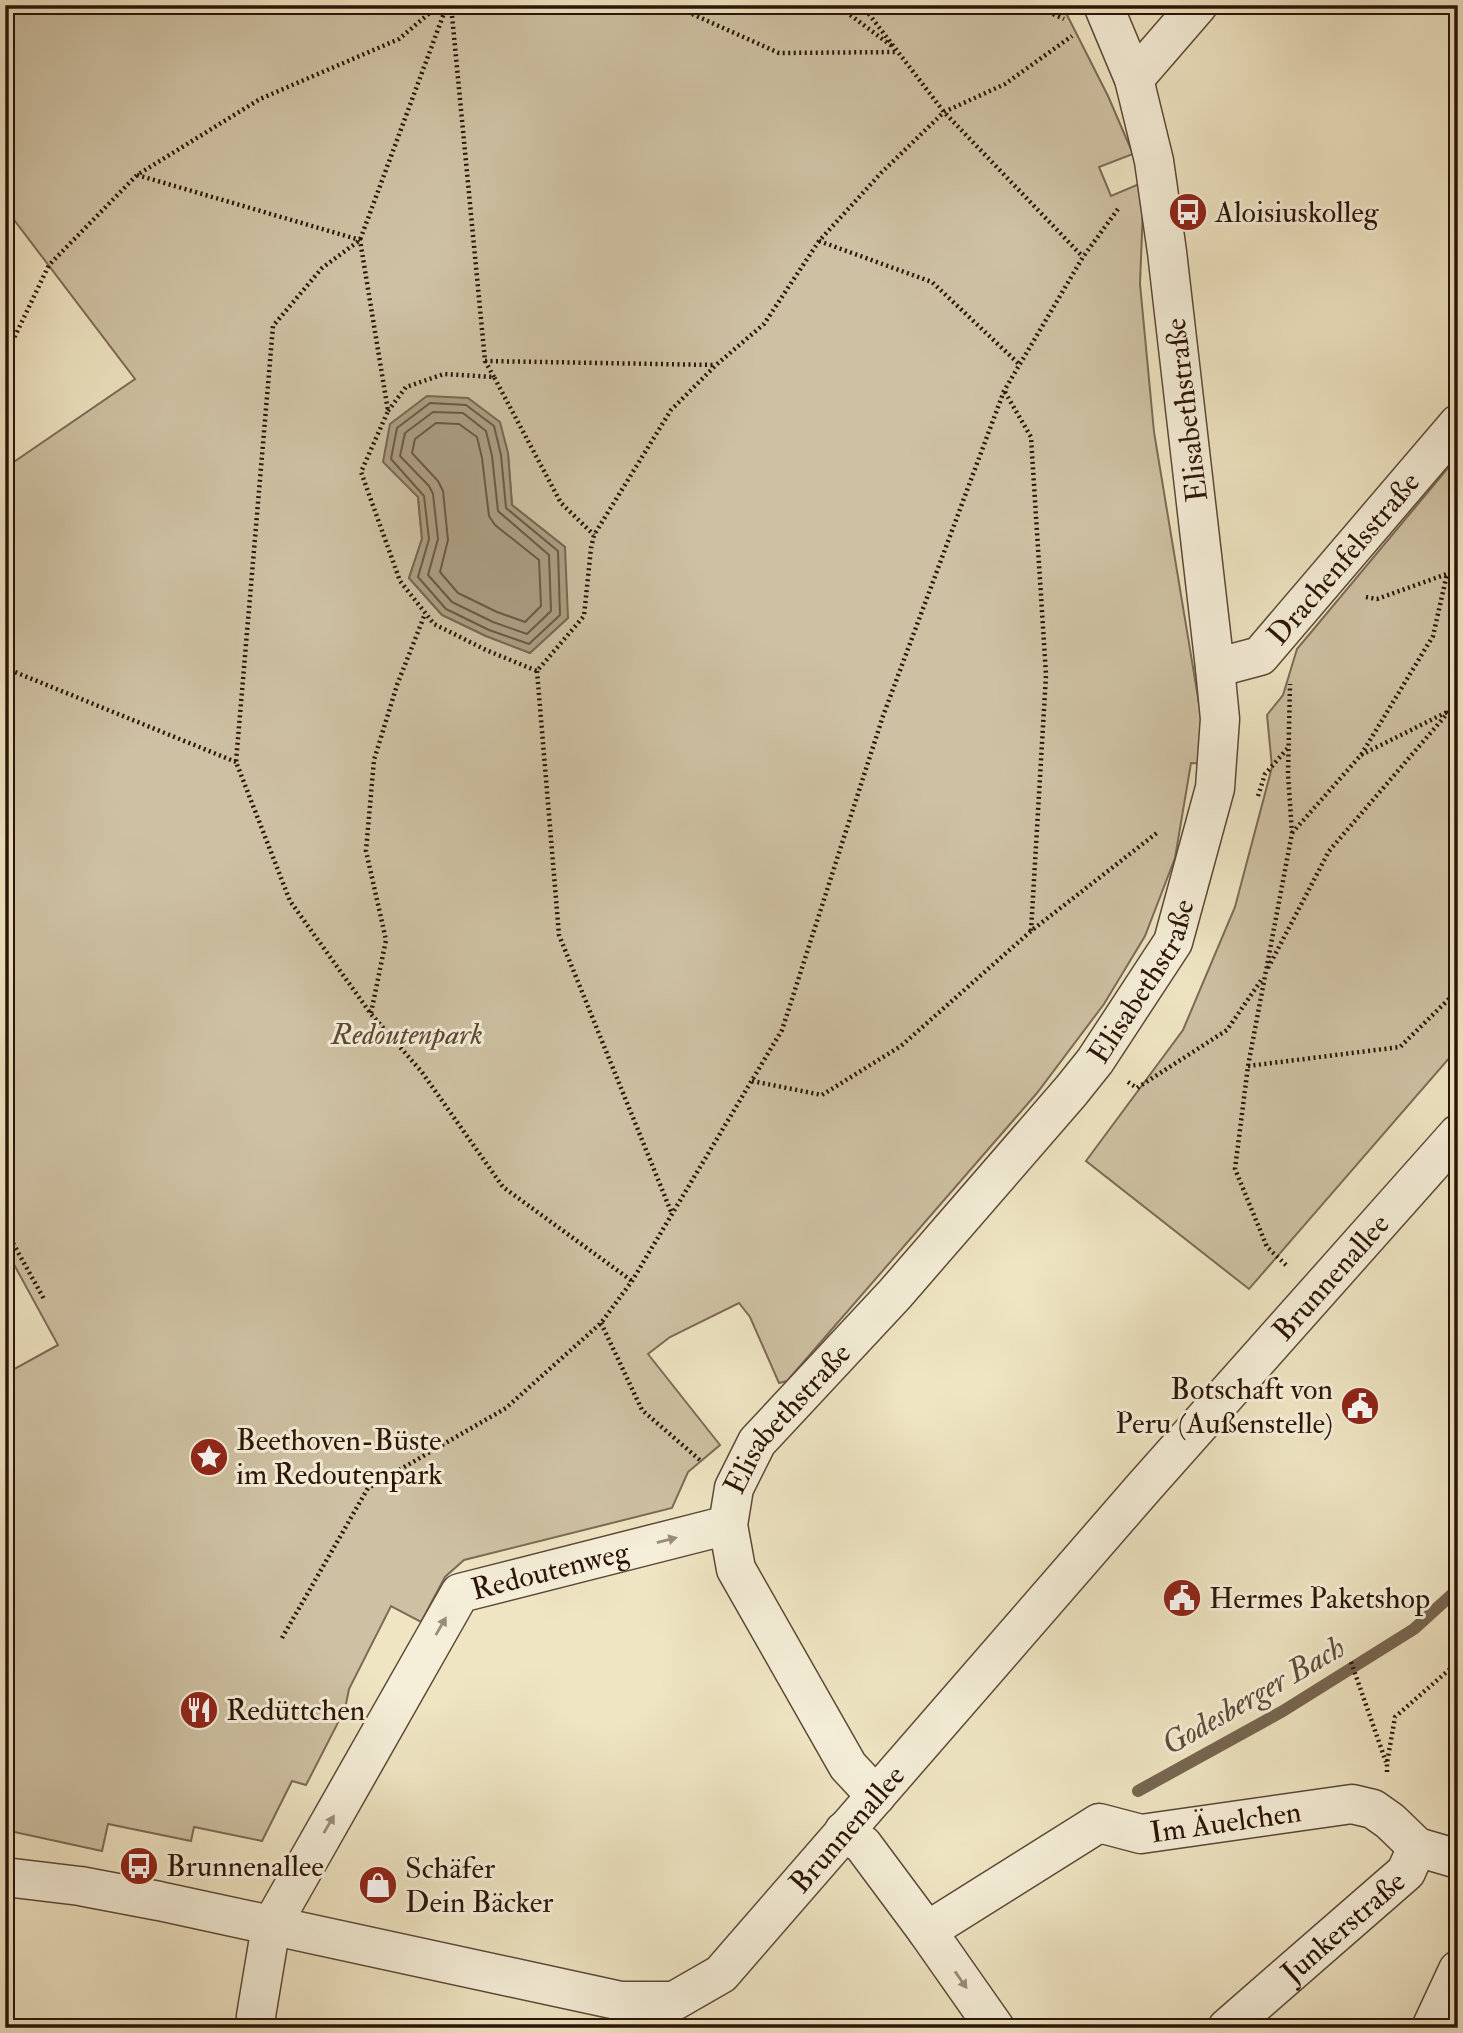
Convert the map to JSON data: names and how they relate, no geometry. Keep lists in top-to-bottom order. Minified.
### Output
{"streets":{"street":["Elisabethstraße","Drachenfelsstraße","Brunnenallee","Redoutenweg","Im Äuelchen","Junkerstraße"]},"crossings":[["Elisabethstraße","Drachenfelsstraße"],["Elisabethstraße","Brunnenallee"],["Elisabethstraße","Redoutenweg"],["Brunnenallee","Redoutenweg"],["Im Äuelchen","Junkerstraße"]],"one_way":["Redoutenweg"],"water":["Godesberger Bach"],"parks":["Redoutenpark"],"places":{"bus stop":["Aloisiuskolleg","Brunnenallee"],"public building":["Botschaft von Peru (Außenstelle)","Hermes Paketshop"],"place":["Beethoven-Büste im Redoutenpark"],"restaurant":["Redüttchen"],"shop":["Schäfer Dein Bäcker"]}}
